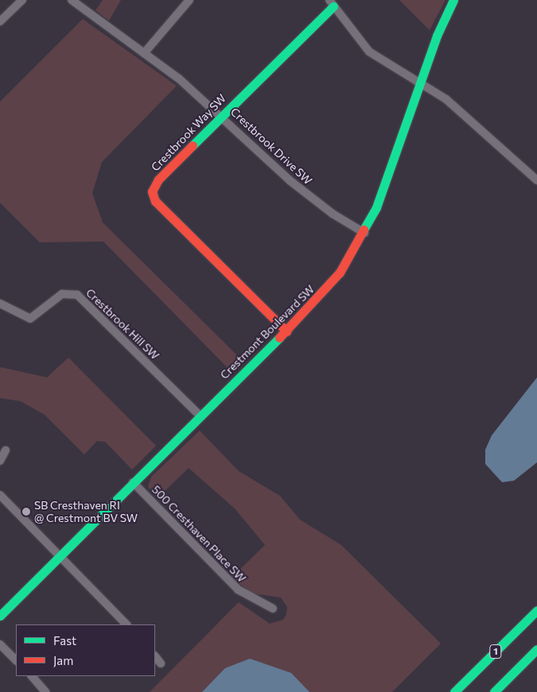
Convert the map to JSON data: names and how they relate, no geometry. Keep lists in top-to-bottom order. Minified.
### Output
{"streets":{"main road":["Crestbrook Way SW","Crestmont Boulevard SW","1"],"street":["Crestbrook Drive SW","Crestbrook Hill SW","500 Cresthaven Place SW"]},"crossings":[["Crestbrook Way SW","Crestbrook Drive SW"],["Crestbrook Way SW","Crestmont Boulevard SW"],["Crestbrook Drive SW","Crestmont Boulevard SW"],["Crestbrook Hill SW","Crestmont Boulevard SW"],["Crestmont Boulevard SW","500 Cresthaven Place SW"]],"places":["SB Cresthaven RI @ Crestmont BV SW"],"legend":["Fast","Jam"]}
